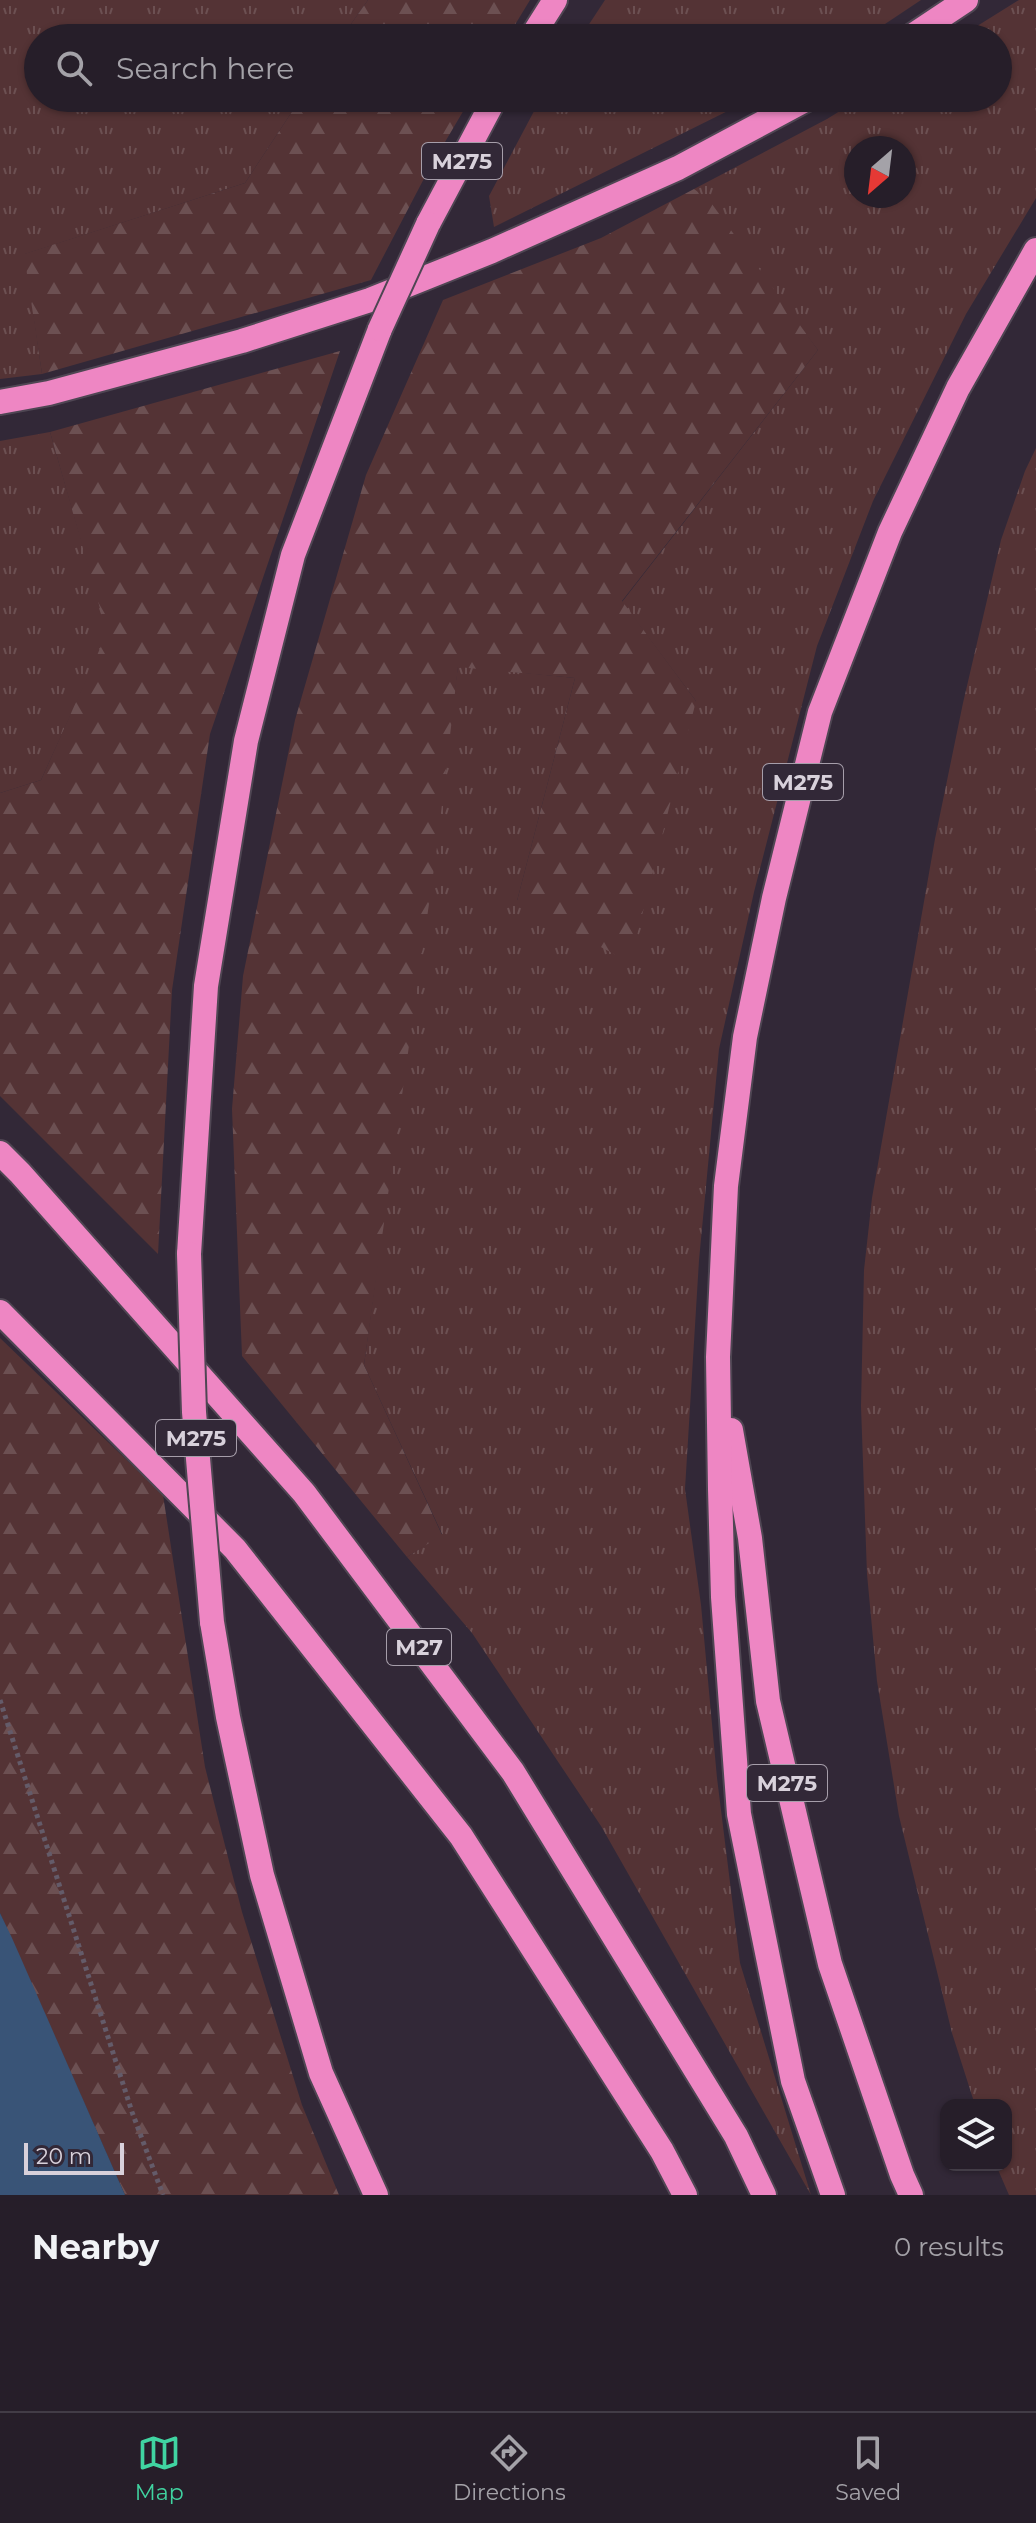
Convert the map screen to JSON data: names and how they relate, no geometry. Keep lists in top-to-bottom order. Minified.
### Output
{"streets":{"highway":["M275","M27"]},"scale_bar":"20 m","north":"bottom left","page":{"search":"Search here","scale":"20 m","heading":["Nearby","0 results"],"nav":["Map","Directions","Saved"]}}
